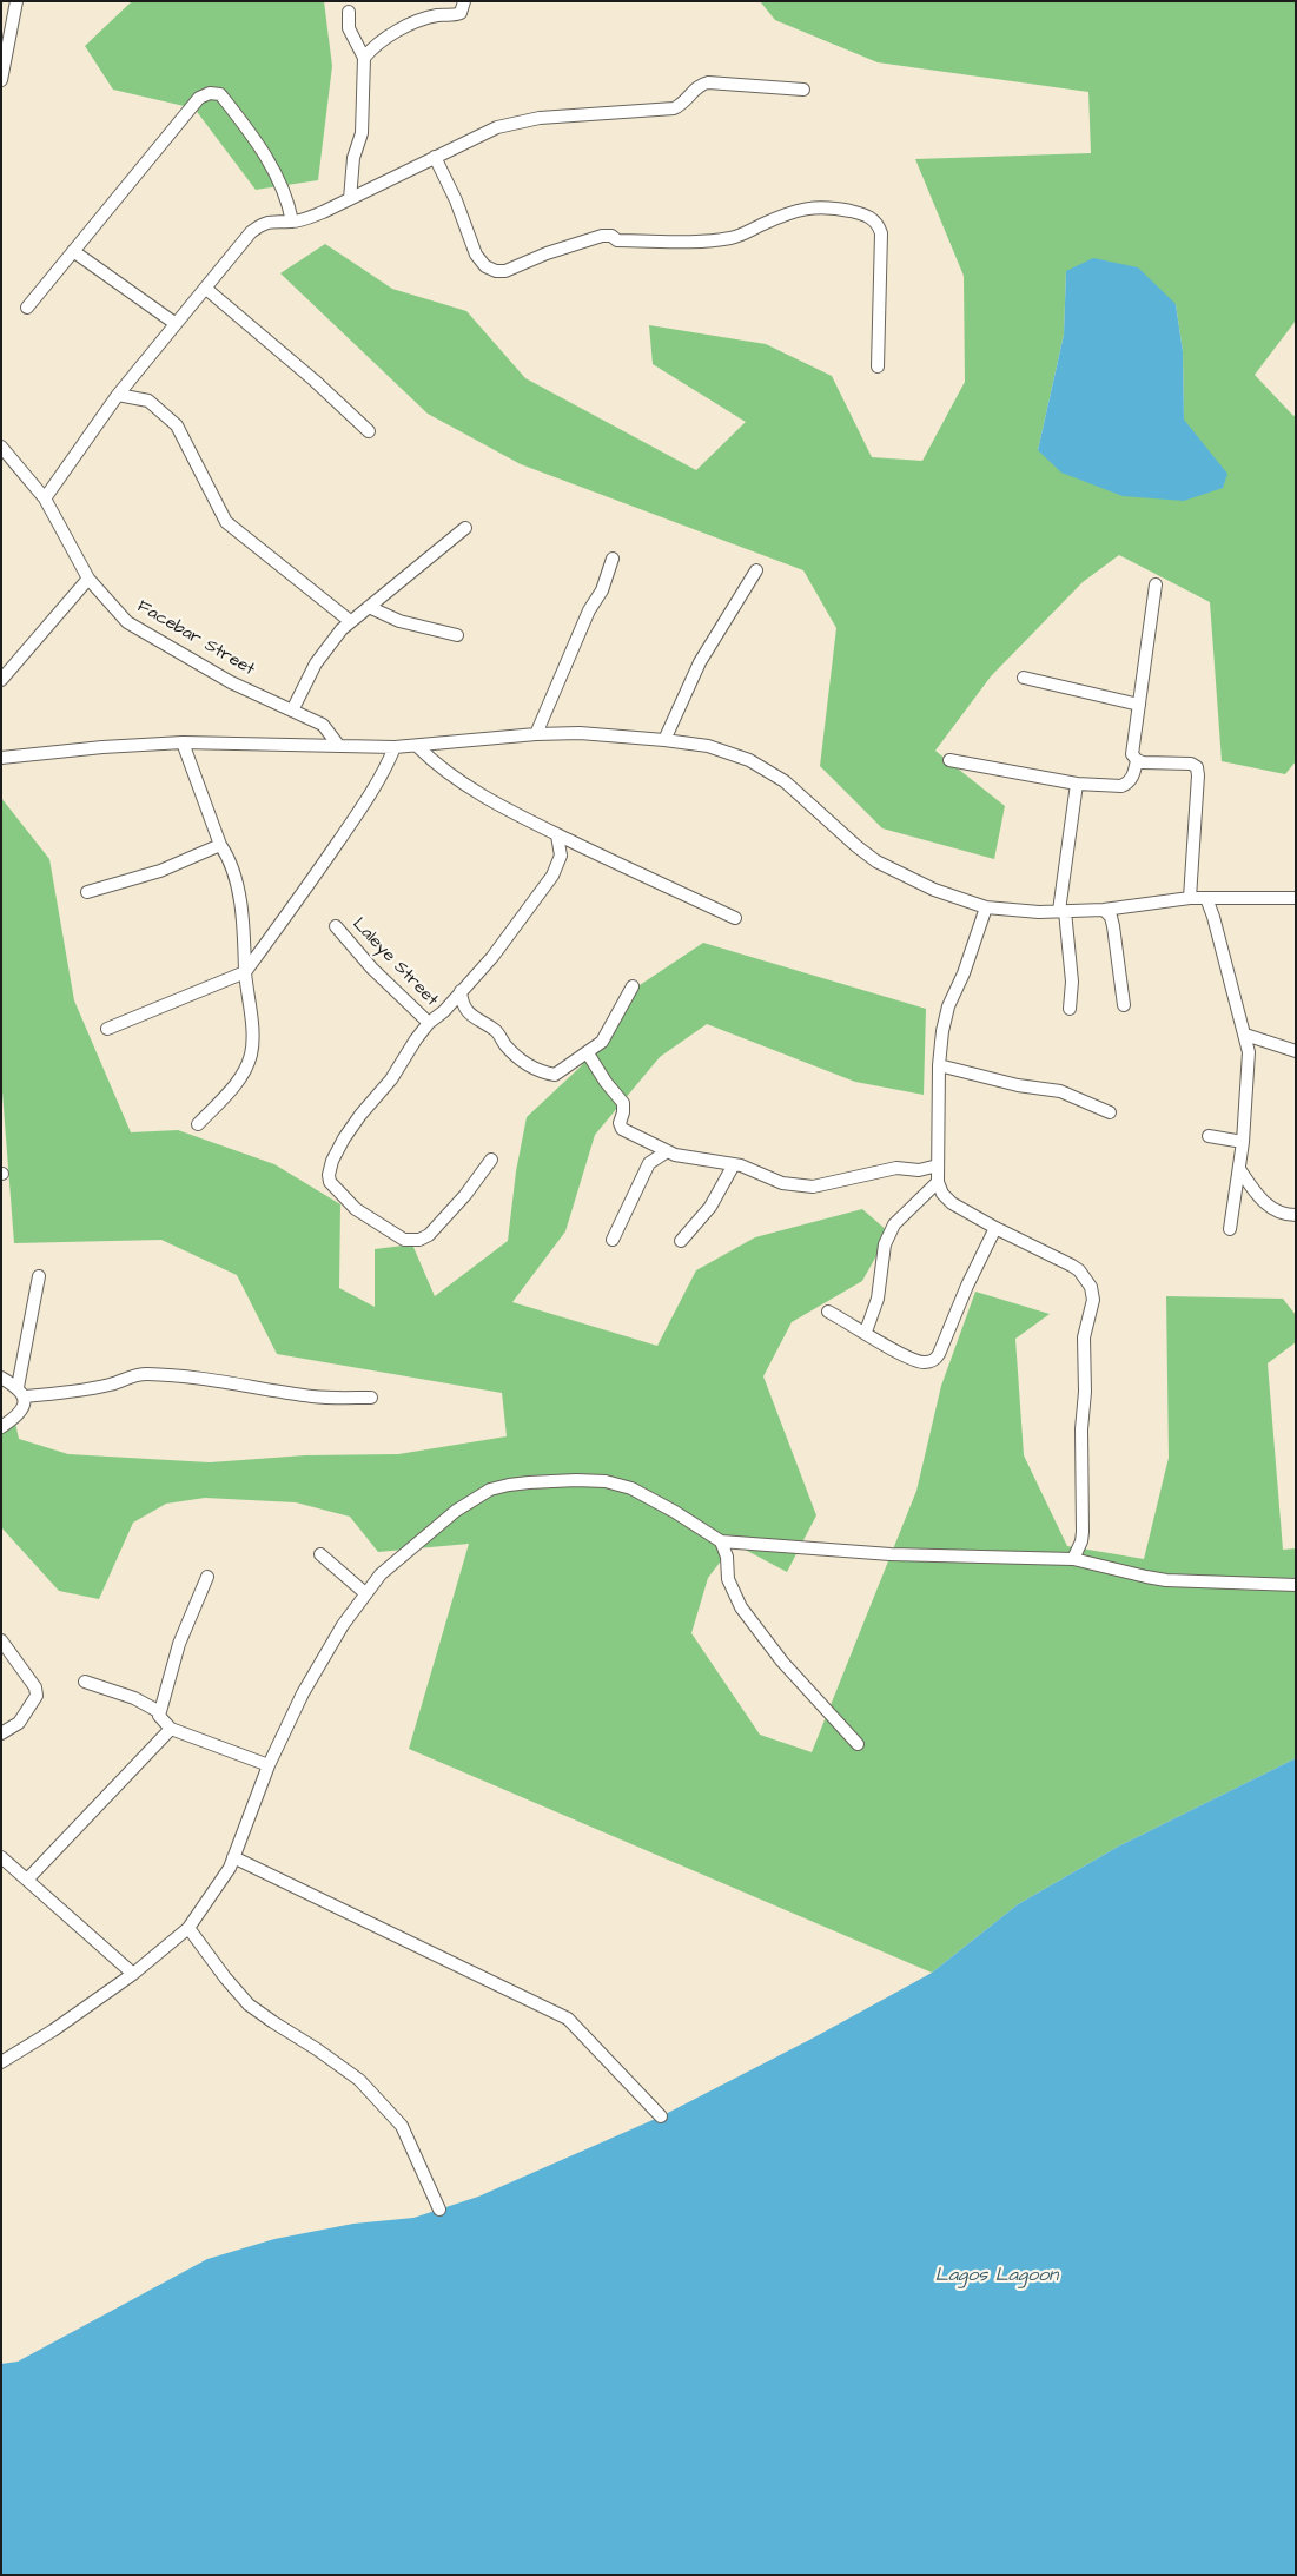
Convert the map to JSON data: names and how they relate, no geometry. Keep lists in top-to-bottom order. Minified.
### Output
{"streets":{"street":["Facebar Street","Laleye Street"]},"water":["Lagos Lagoon"]}
